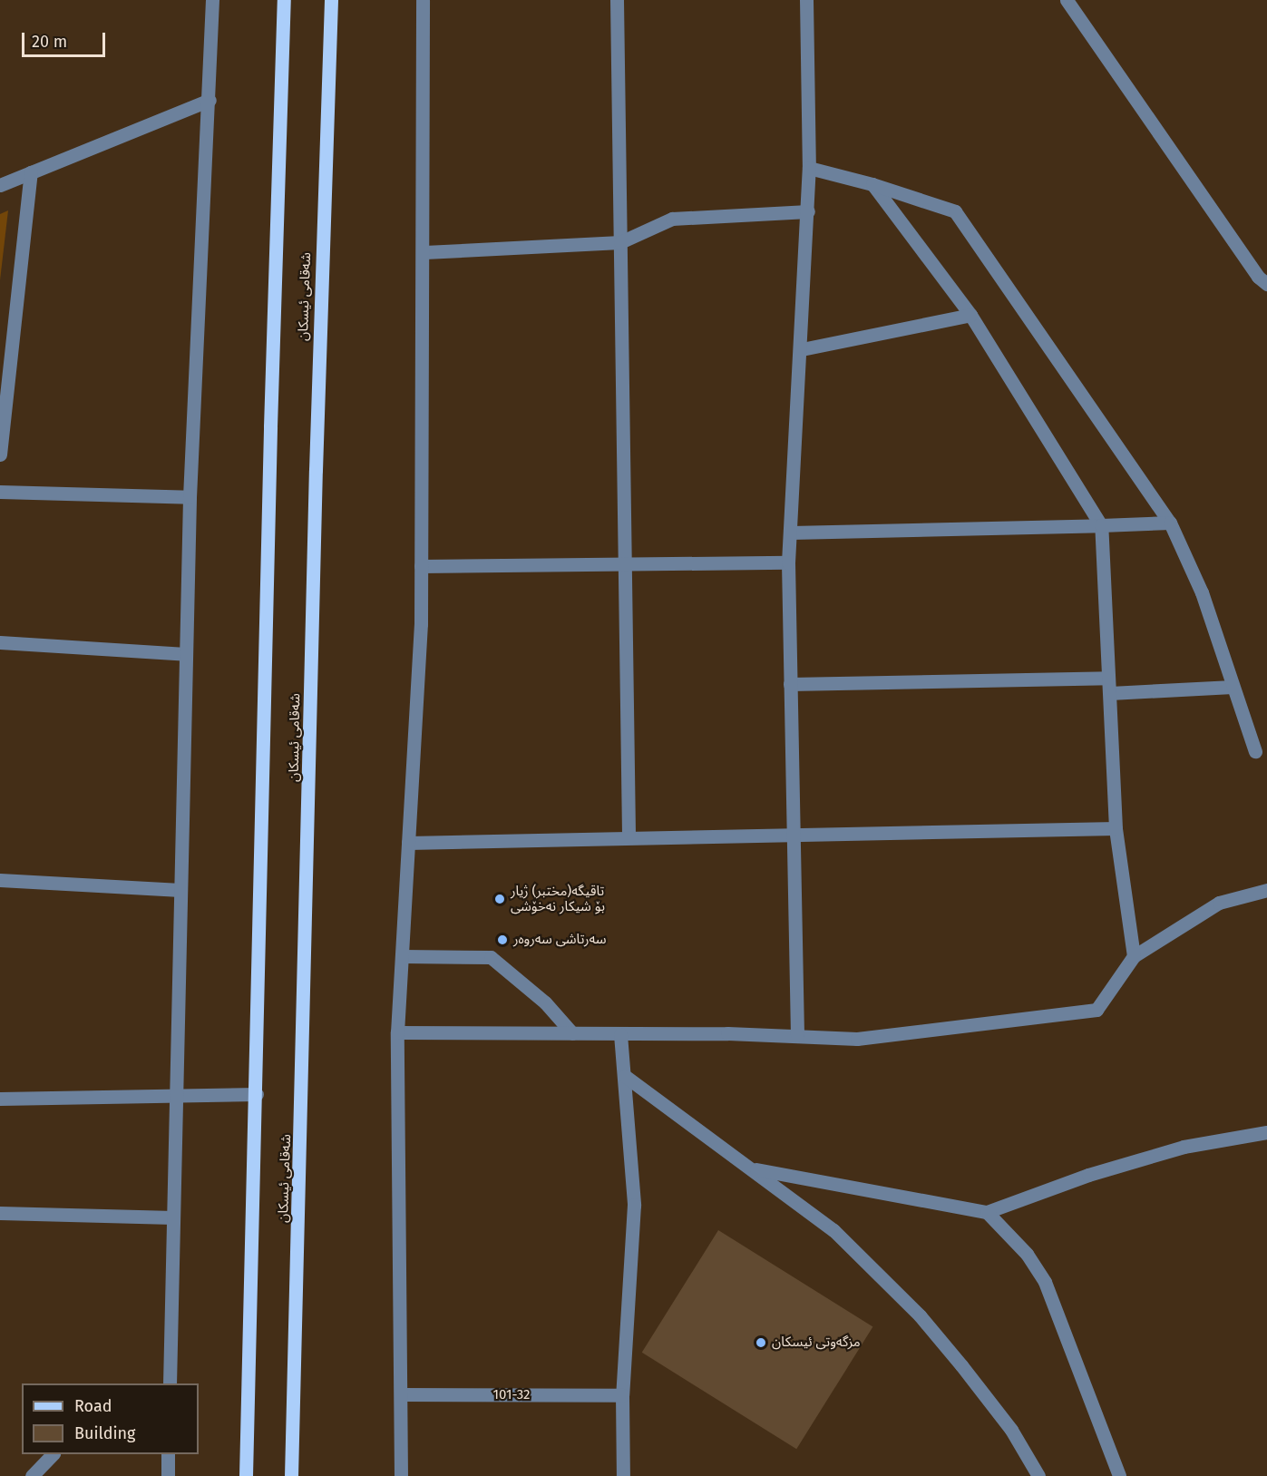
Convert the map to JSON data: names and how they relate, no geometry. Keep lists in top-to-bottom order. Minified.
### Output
{"streets":{"main road":["شەقامی ئیسکان"],"street":["101-32"]},"places":["تاقیگە(مختبر) ژیار بۆ شیکار نەخۆشی","سەرتاشی سەروەر","مزگەوتی ئیسکان"],"legend":["Road","Building"],"scale_bar":"20 m"}
